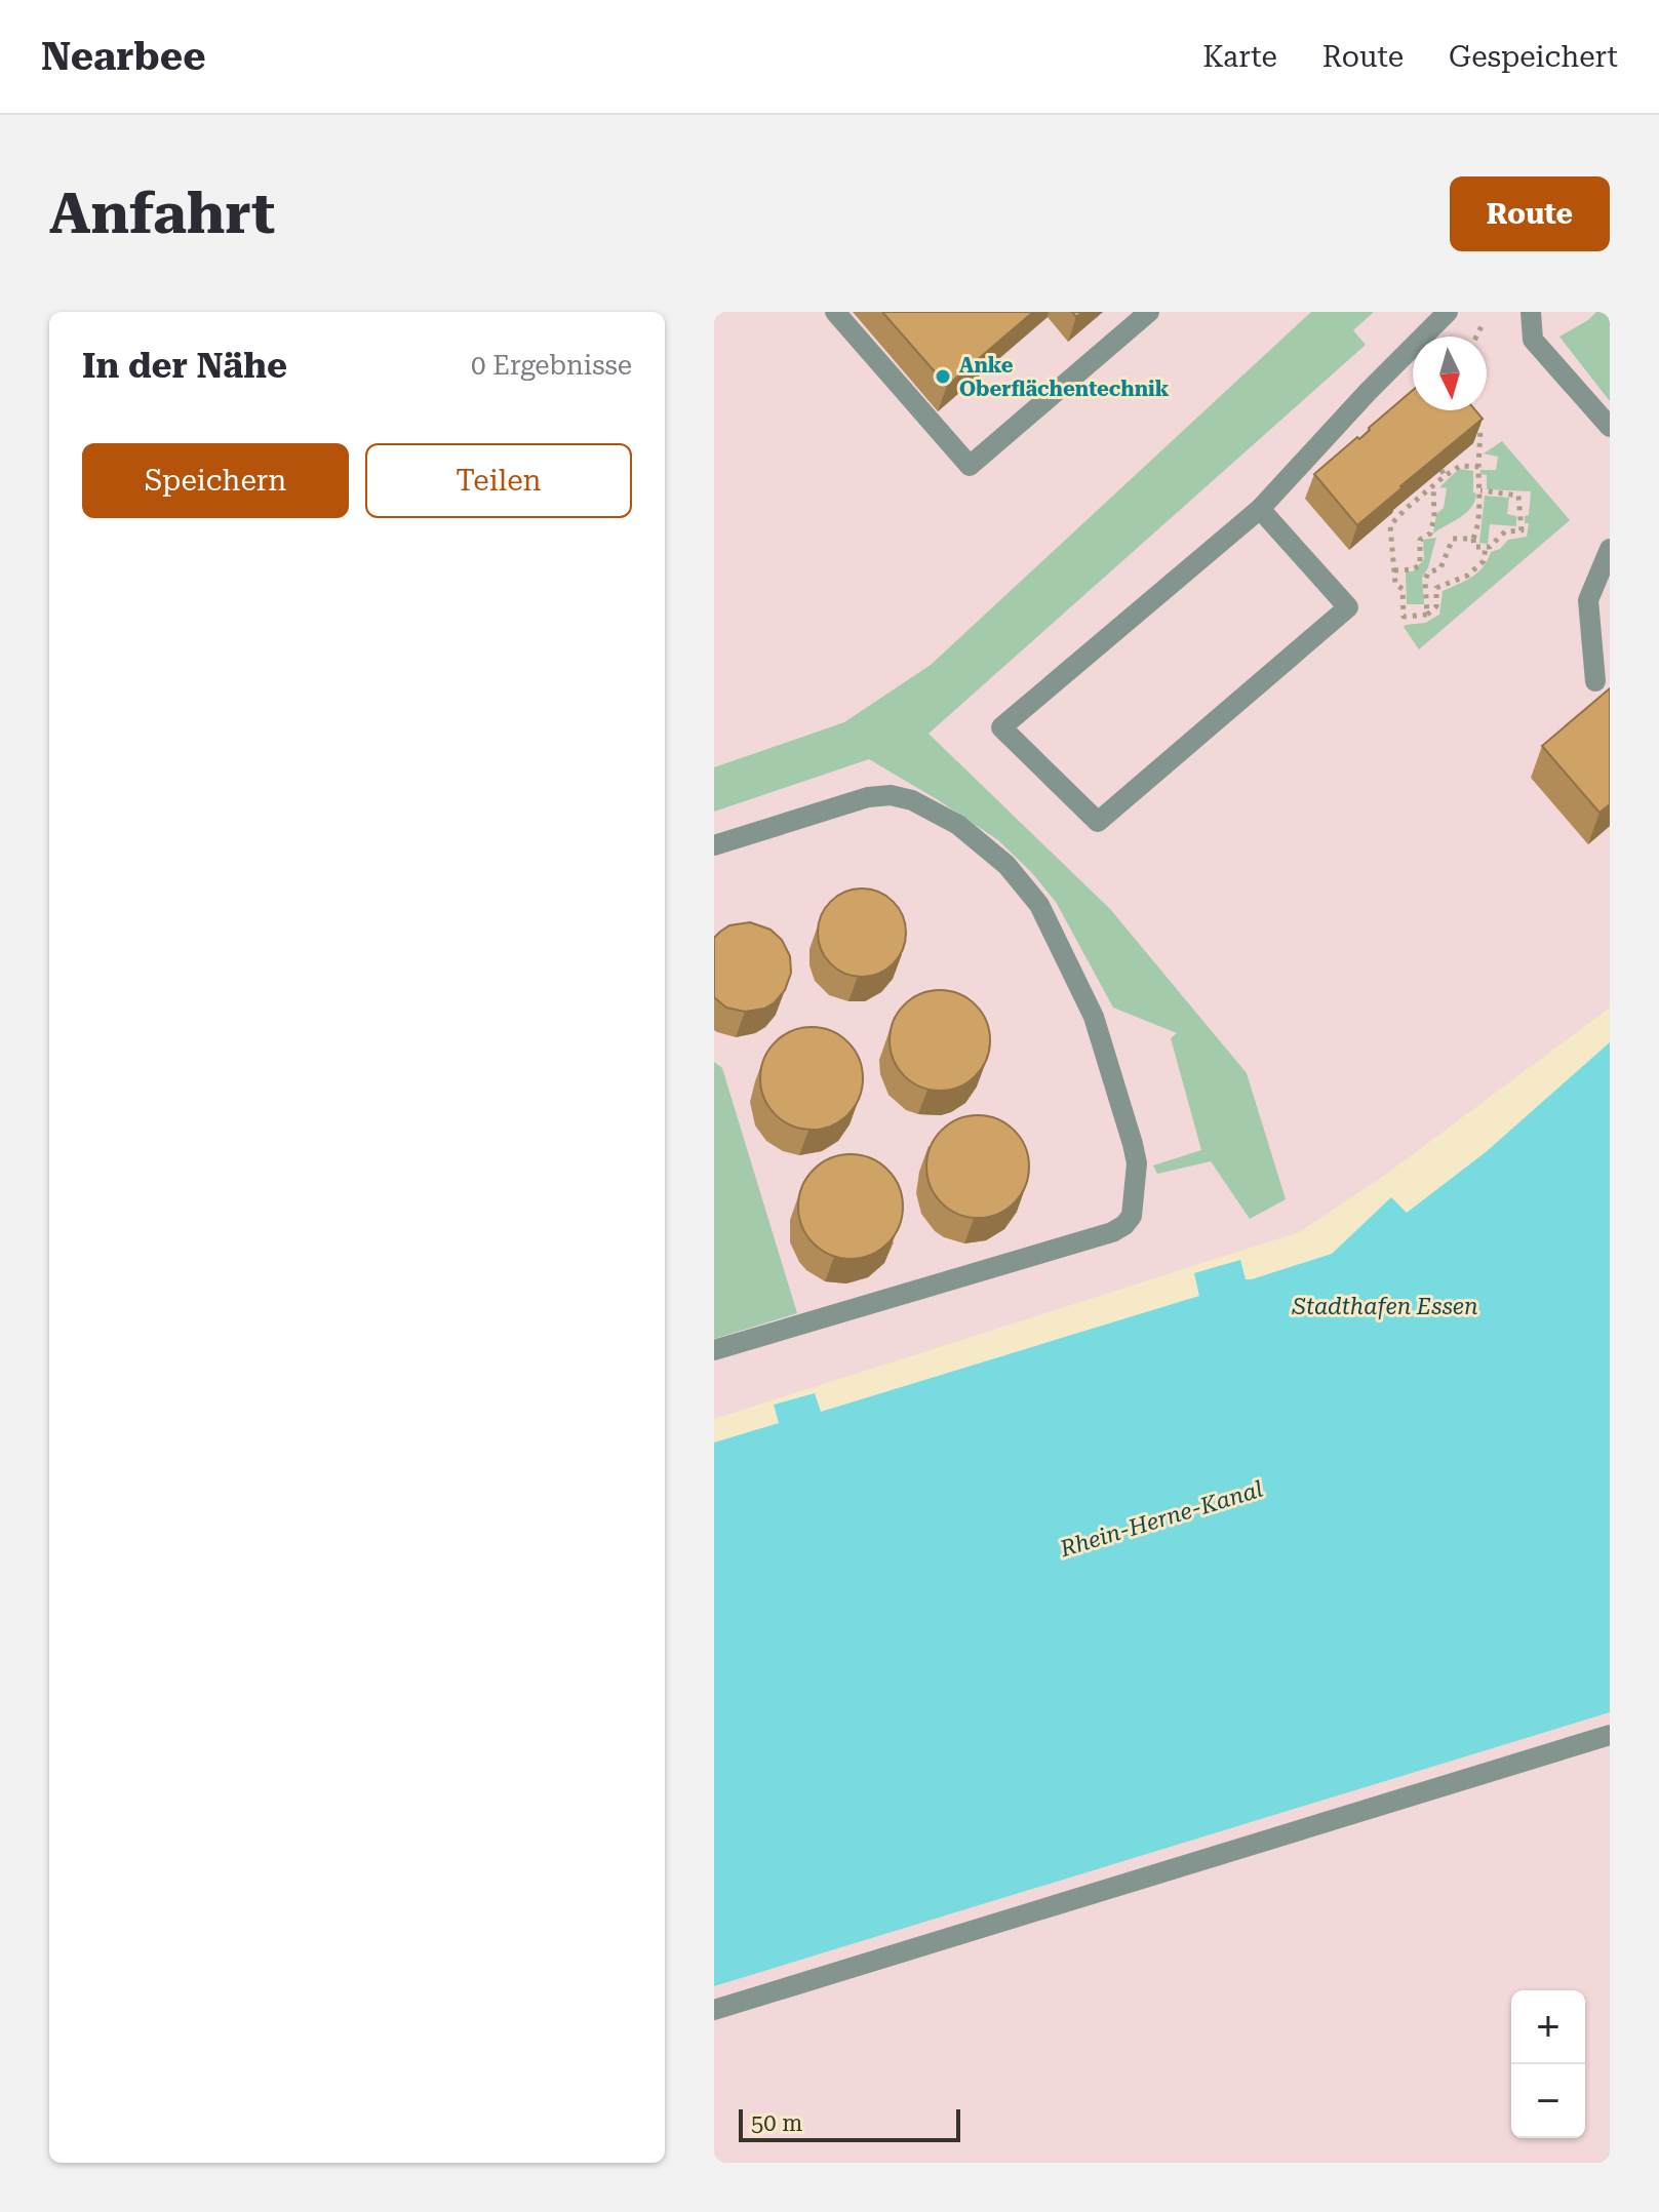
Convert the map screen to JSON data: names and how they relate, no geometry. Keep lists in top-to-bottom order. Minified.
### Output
{"water":["Stadthafen Essen","Rhein-Herne-Kanal"],"places":["Anke Oberflächentechnik"],"scale_bar":"50 m","north":"bottom","page":{"header":"Nearbee","nav":["Karte","Route","Gespeichert"],"buttons":["Route",["Speichern","Teilen"]],"title":"Anfahrt","heading":["In der Nähe","0 Ergebnisse"],"map_buttons":["+","−"],"scale":"50 m"}}
